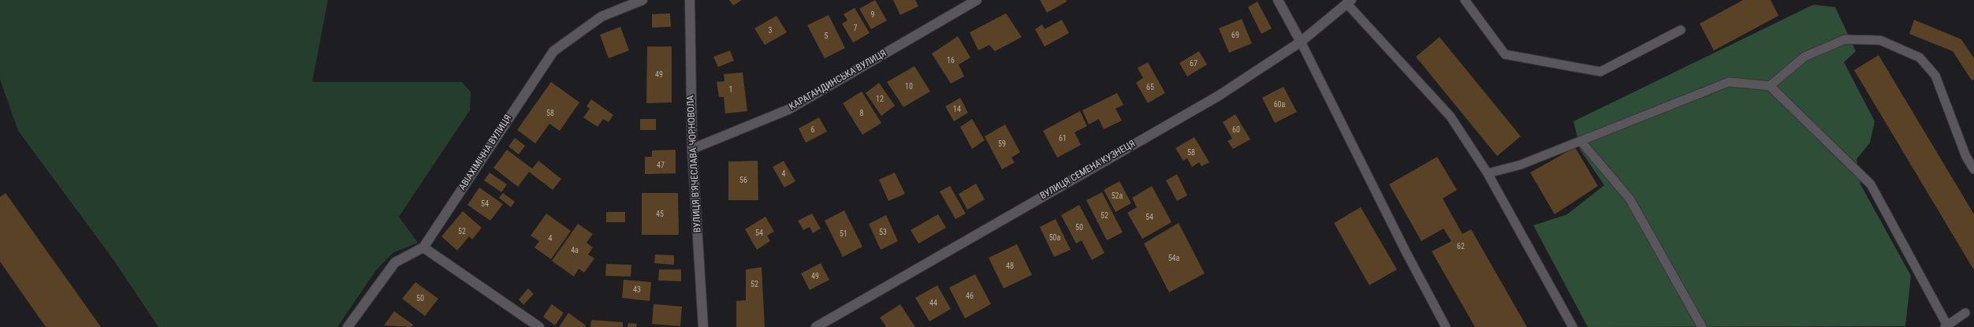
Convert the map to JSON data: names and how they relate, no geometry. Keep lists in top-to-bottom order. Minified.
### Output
{"streets":{"street":["КАРАГАНДИНСЬКА ВУЛИЦЯ","АВІАХІМІЧНА ВУЛИЦЯ","ВУЛИЦЯ В'ЯЧЕСЛАВА ЧОРНОВОЛА","ВУЛИЦЯ СЕМЕНА КУЗНЕЦЯ"]},"crossings":[["КАРАГАНДИНСЬКА ВУЛИЦЯ","ВУЛИЦЯ В'ЯЧЕСЛАВА ЧОРНОВОЛА"]],"house_numbers":["9","7","3","69","5","16","67","49","10","65","1","12","60а","14","58","8","6","60","61","59","58","47","4","56","52а","54","45","52","54","50","52","53","54","51","50а","4","62","4а","54а","48","49","52","43","46","50","44"]}
